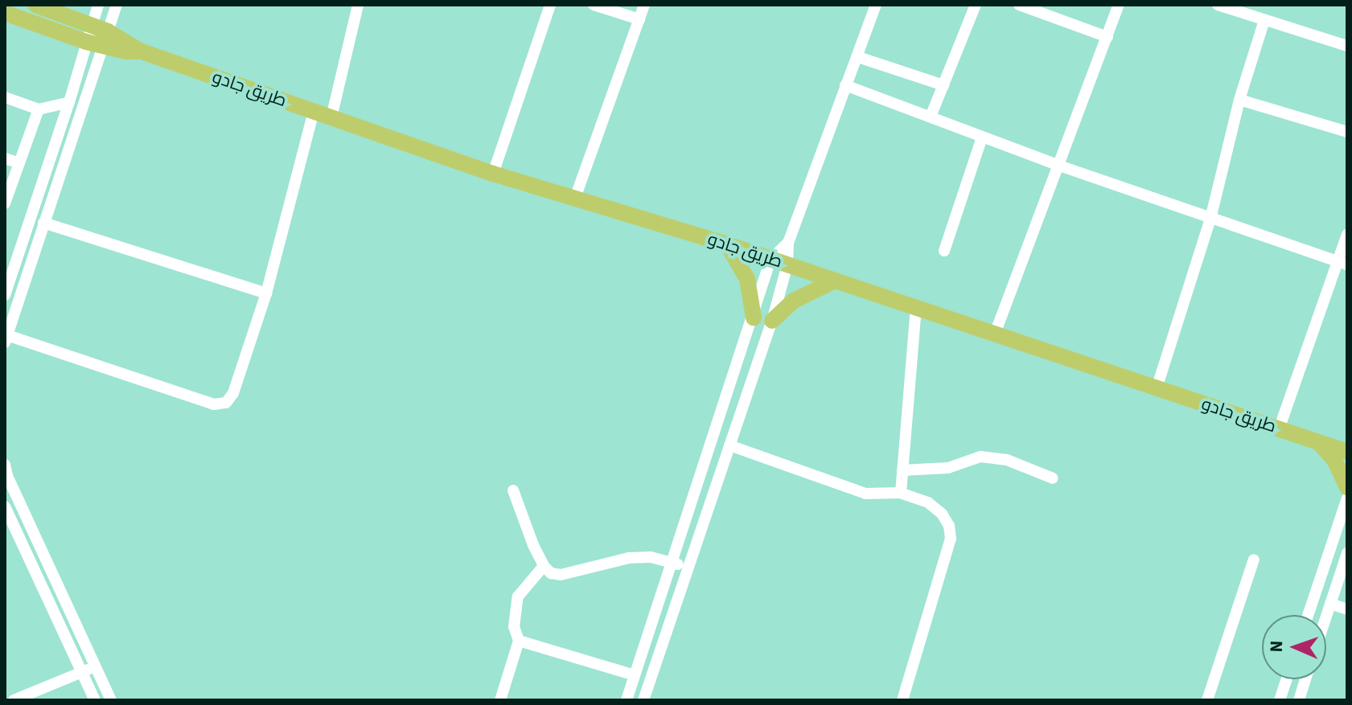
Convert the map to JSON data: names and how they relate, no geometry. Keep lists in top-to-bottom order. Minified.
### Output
{"streets":{"highway":["طريق جادو"]},"north":"left"}
